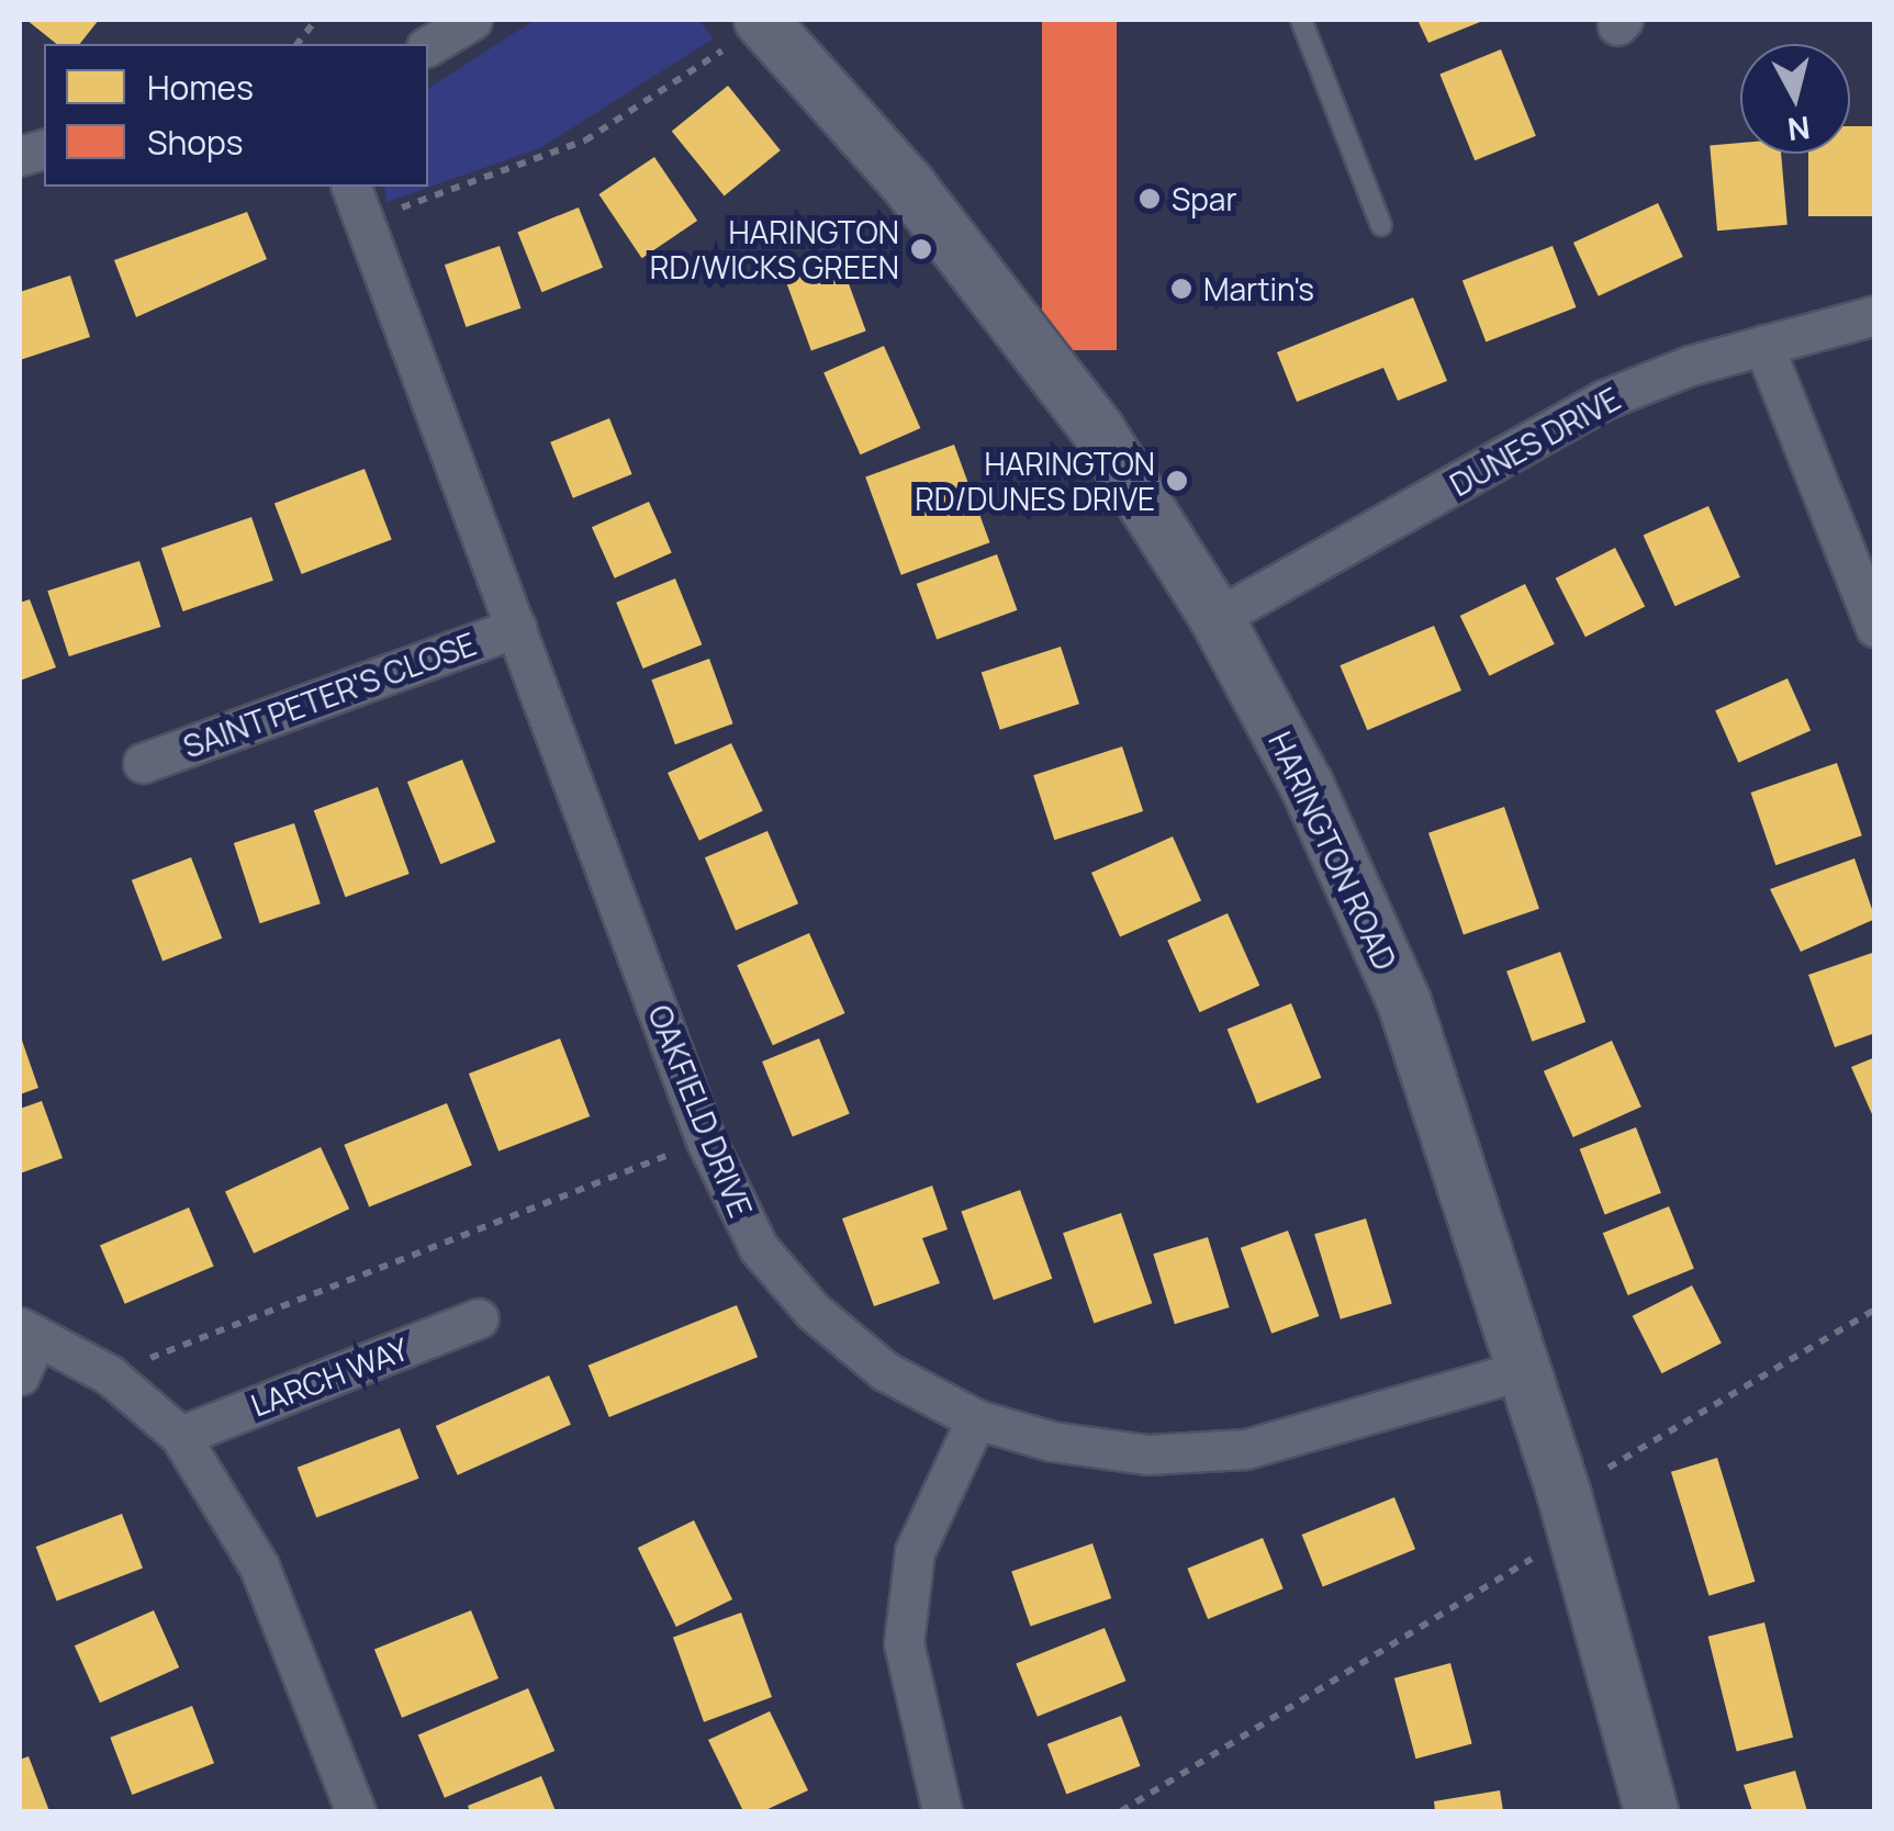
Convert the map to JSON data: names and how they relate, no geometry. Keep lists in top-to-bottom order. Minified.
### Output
{"streets":{"street":["DUNES DRIVE","SAINT PETER'S CLOSE","HARINGTON ROAD","OAKFIELD DRIVE","LARCH WAY"]},"crossings":[["DUNES DRIVE","HARINGTON ROAD"],["SAINT PETER'S CLOSE","OAKFIELD DRIVE"],["HARINGTON ROAD","OAKFIELD DRIVE"]],"places":["Spar","HARINGTON RD/WICKS GREEN","Martin's","HARINGTON RD/DUNES DRIVE"],"legend":["Homes","Shops"],"north":"bottom"}
